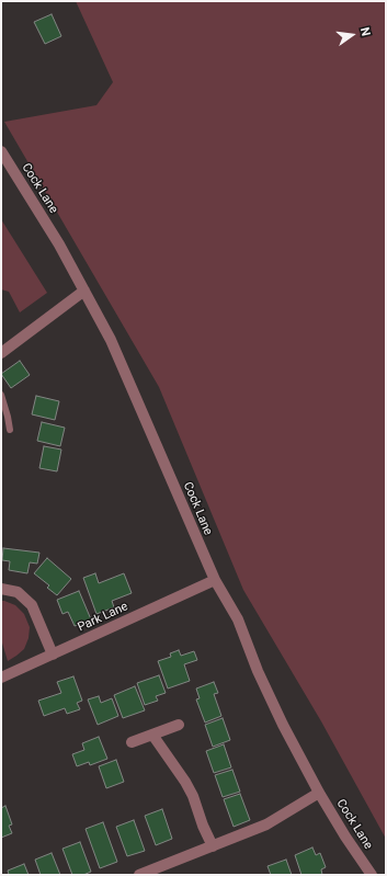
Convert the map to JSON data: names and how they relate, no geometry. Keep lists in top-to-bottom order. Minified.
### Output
{"streets":{"street":["Cock Lane","Park Lane"]},"crossings":[["Cock Lane","Park Lane"]],"north":"right"}
